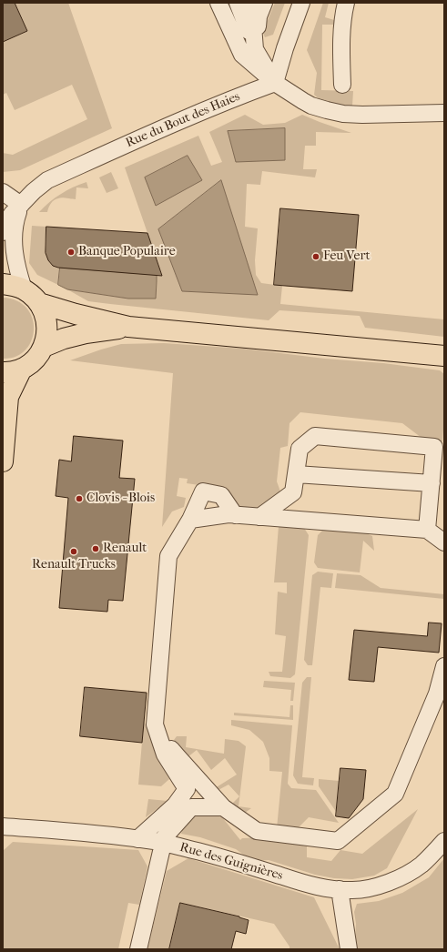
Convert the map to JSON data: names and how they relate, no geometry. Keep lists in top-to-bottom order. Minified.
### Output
{"streets":{"street":["Rue du Bout des Haies","Rue des Guignières"]},"places":["Banque Populaire","Feu Vert","Clovis - Blois","Renault","Renault Trucks"]}
